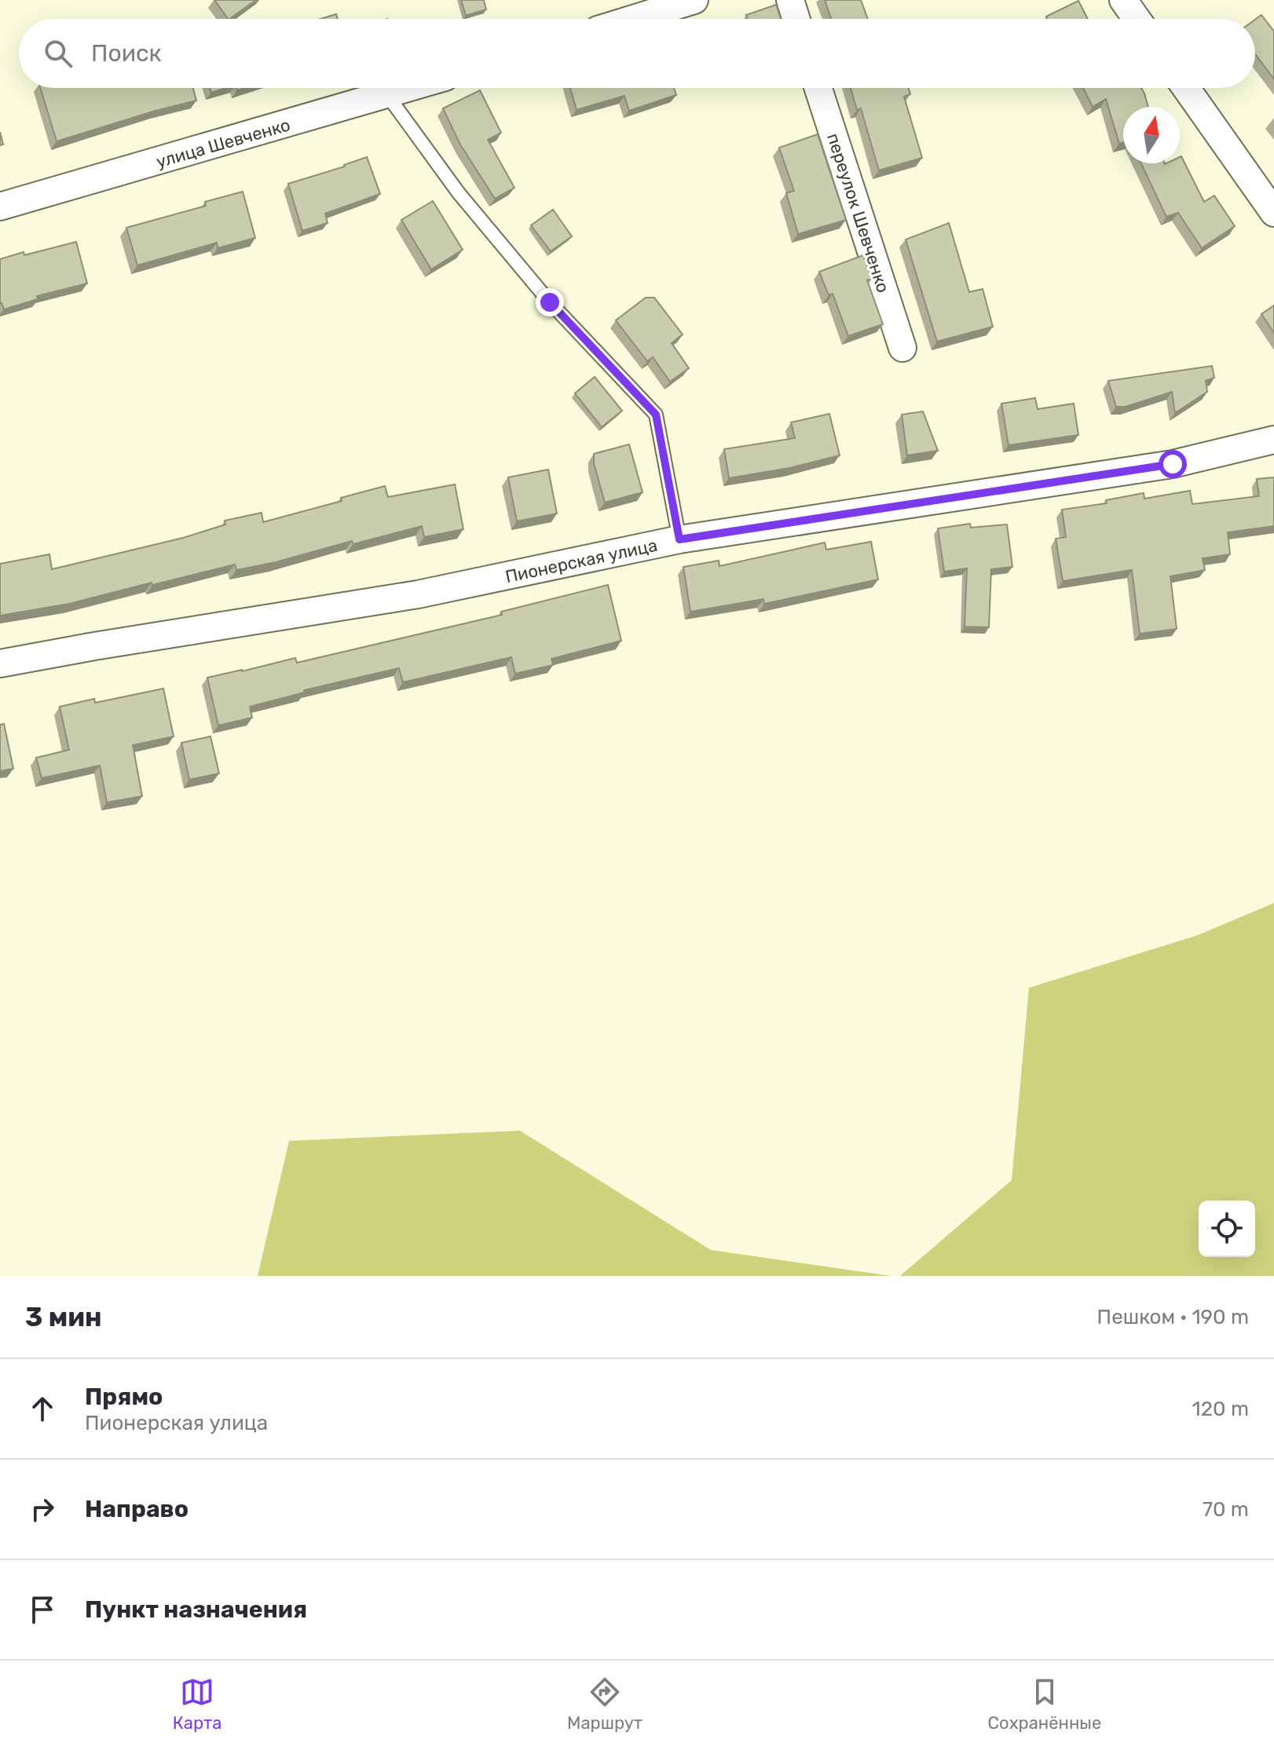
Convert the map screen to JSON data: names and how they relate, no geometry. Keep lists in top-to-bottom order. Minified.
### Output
{"streets":{"street":["улица Шевченко","переулок Шевченко","Пионерская улица"]},"north":"top","page":{"search":"Поиск","heading":["3 мин","Пешком · 190 m"],"list":[["Прямо","Пионерская улица","120 m"],["Направо","70 m"],"Пункт назначения"],"nav":["Карта","Маршрут","Сохранённые"]}}
